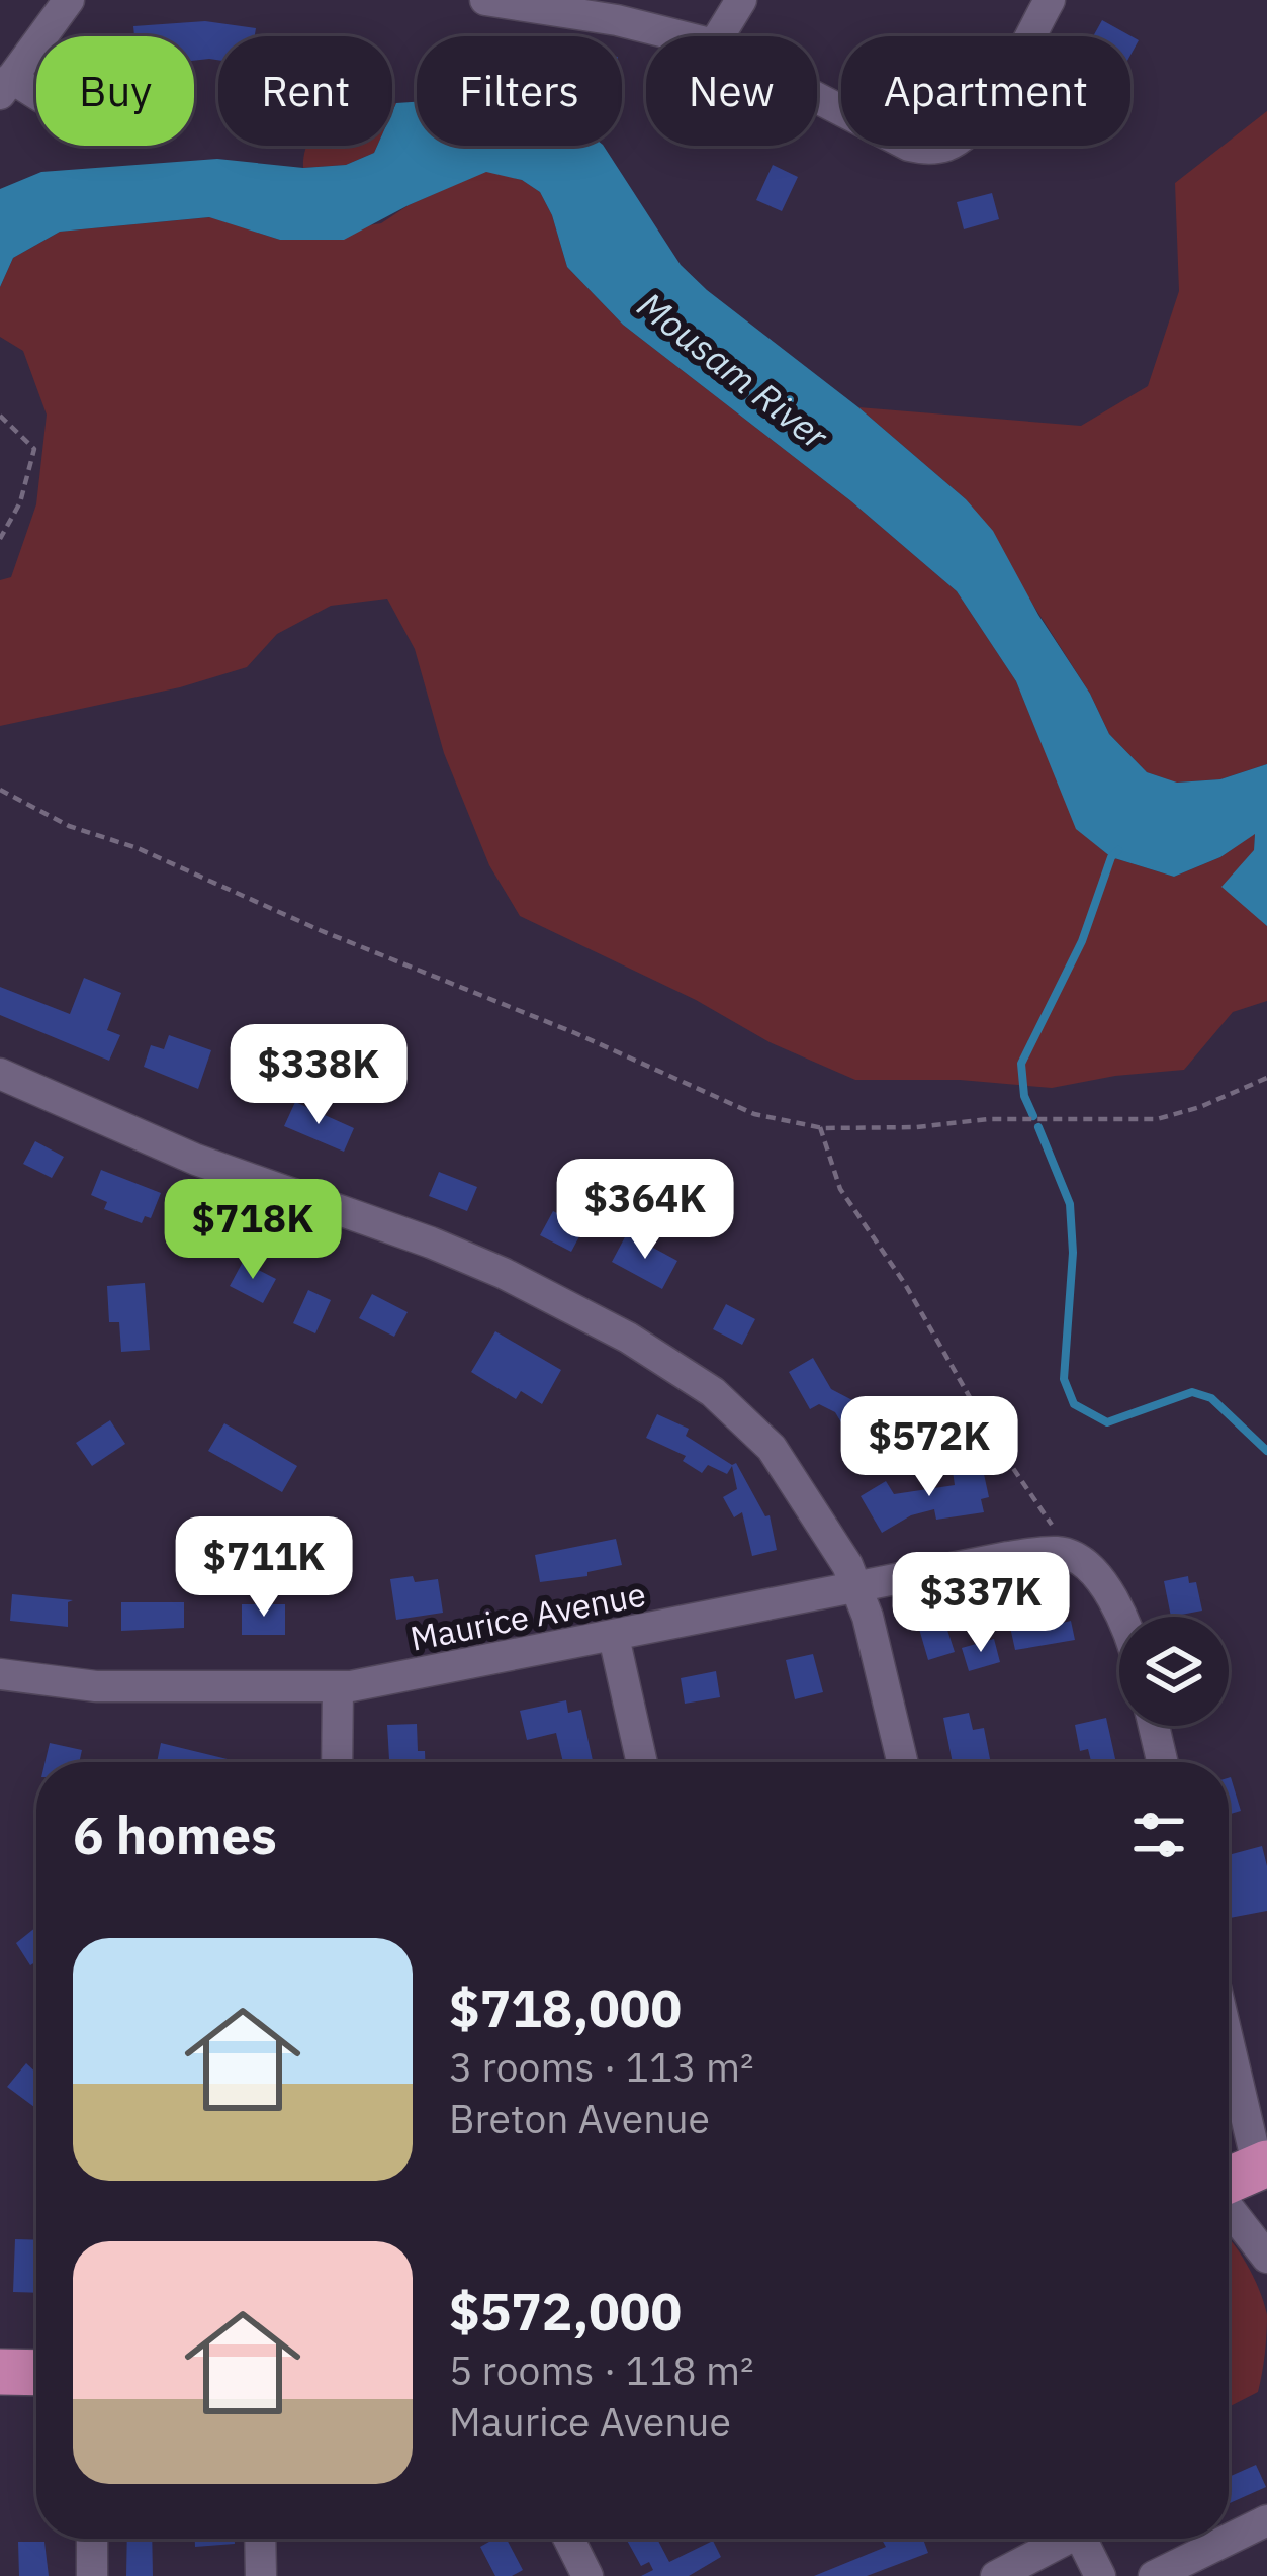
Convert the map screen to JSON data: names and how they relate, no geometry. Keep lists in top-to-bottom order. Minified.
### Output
{"streets":{"street":["Maurice Avenue"]},"water":["Mousam River"],"page":{"chip":["Buy","Rent","Filters","New","Apartment"],"price":["$338K","$364K","$718K","$572K","$711K","$337K"],"heading":"6 homes","list":[{"name":"$718,000","note":"3 rooms · 113 m² · Breton Avenue"},{"name":"$572,000","note":"5 rooms · 118 m² · Maurice Avenue"}]}}
